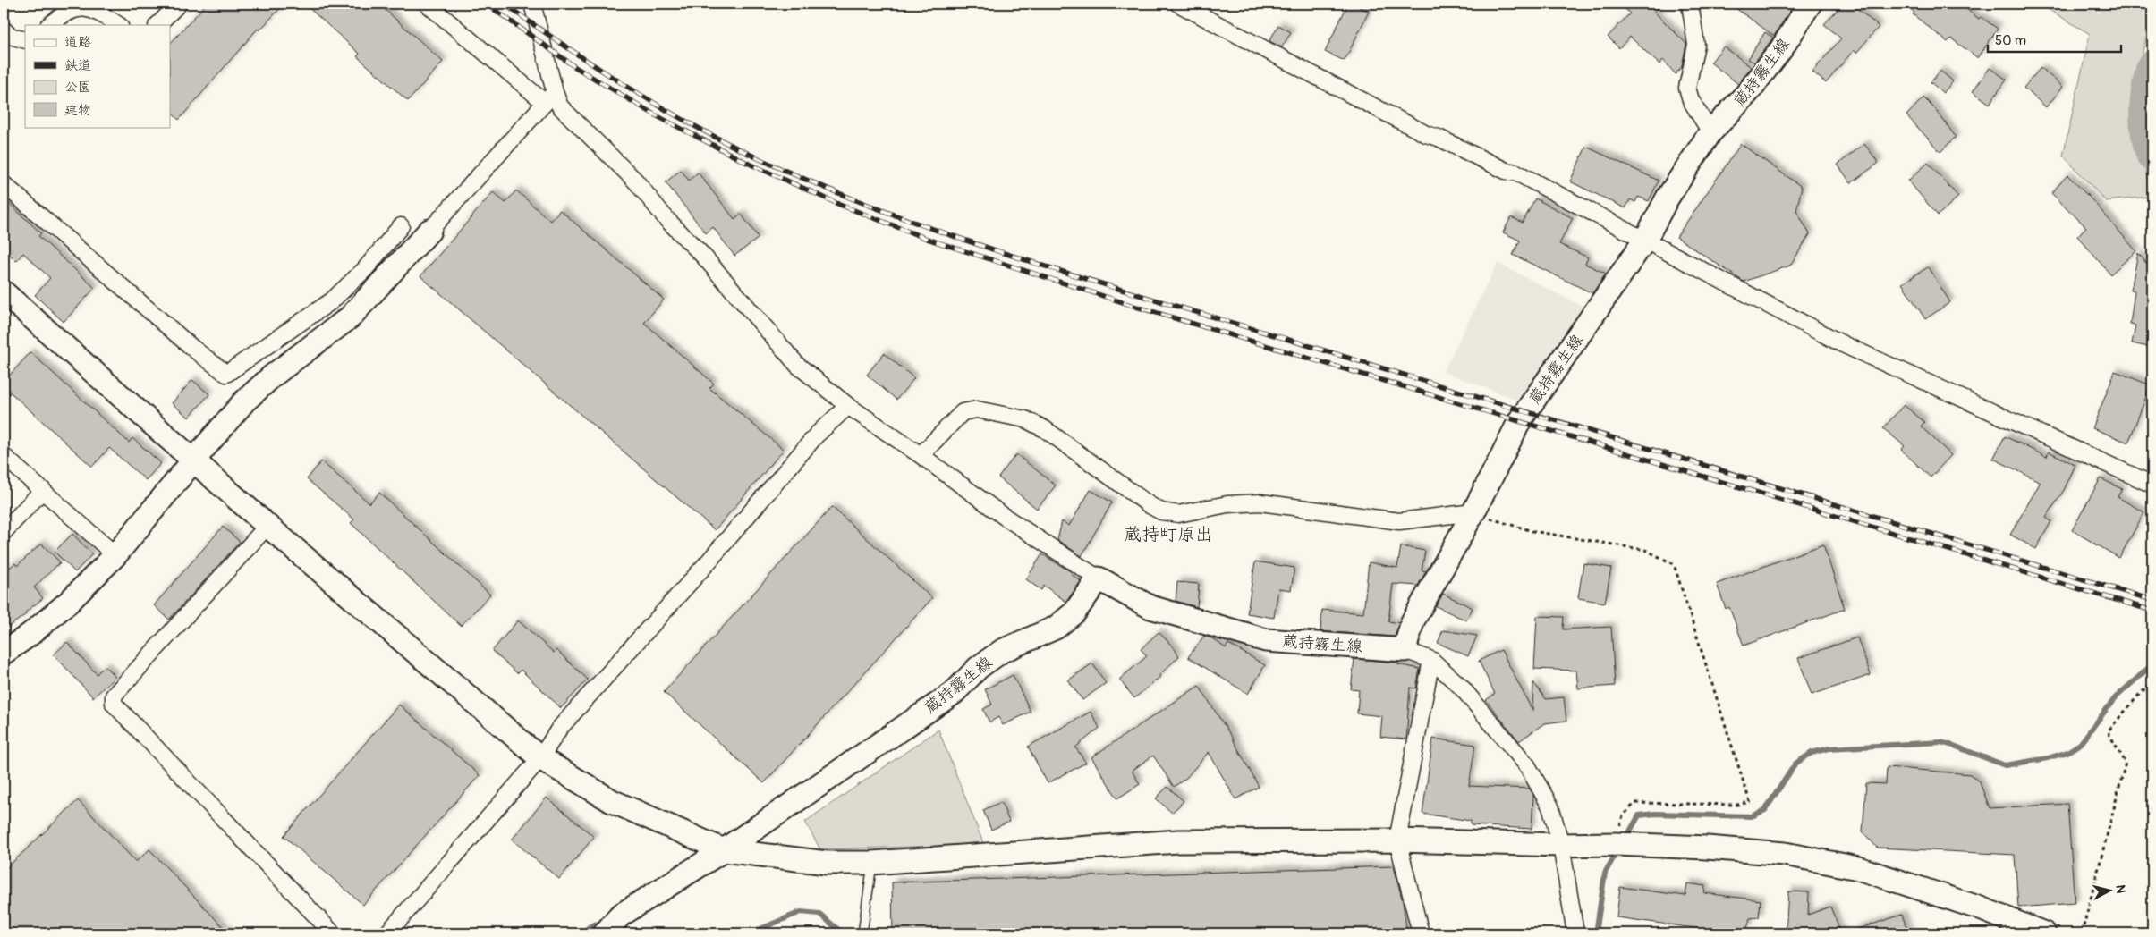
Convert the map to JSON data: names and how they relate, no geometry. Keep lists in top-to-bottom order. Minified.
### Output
{"streets":{"street":["蔵持霧生線"]},"districts":["蔵持町原出"],"legend":["道路","鉄道","公園","建物"],"scale_bar":"50 m","north":"right"}
